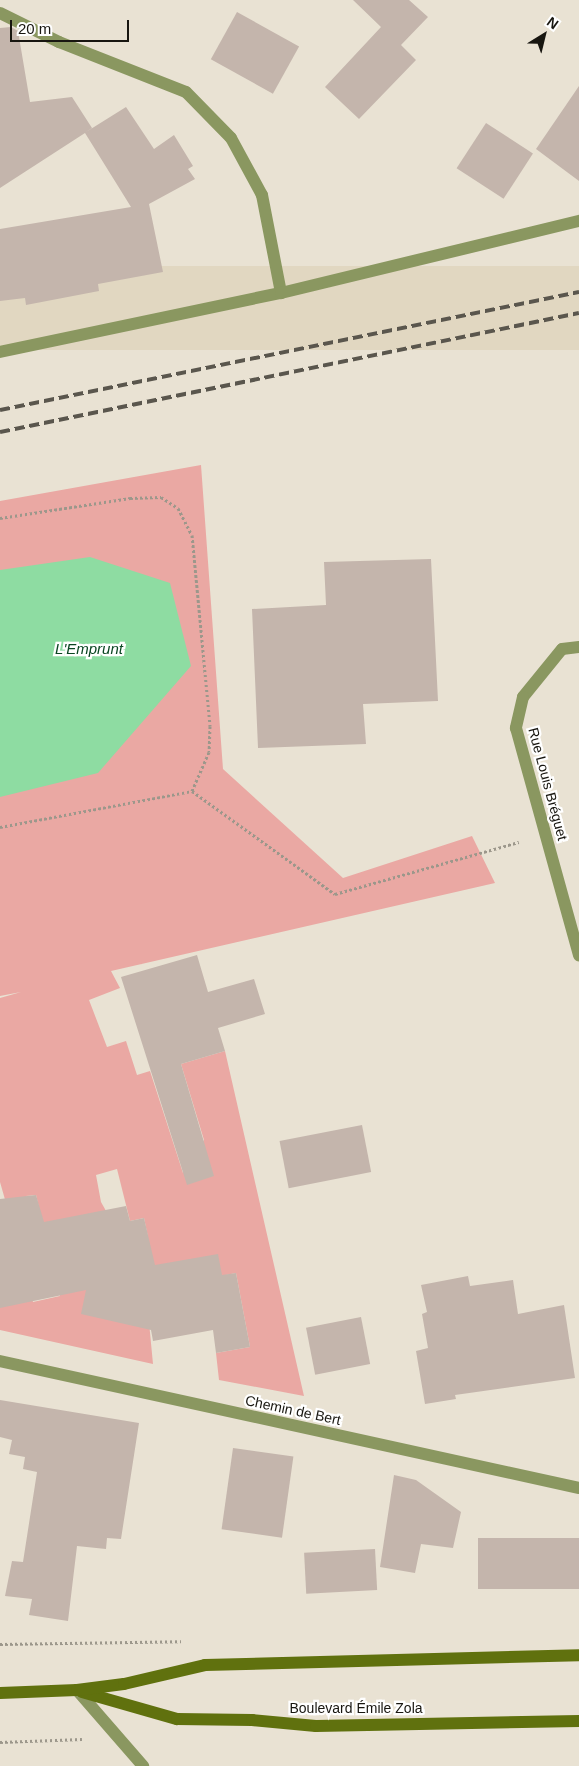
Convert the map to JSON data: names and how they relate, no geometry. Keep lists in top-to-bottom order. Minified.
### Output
{"streets":{"main road":["Boulevard Émile Zola"],"street":["Rue Louis Bréguet","Chemin de Bert"]},"water":["L'Emprunt"],"scale_bar":"20 m","north":"top right"}
